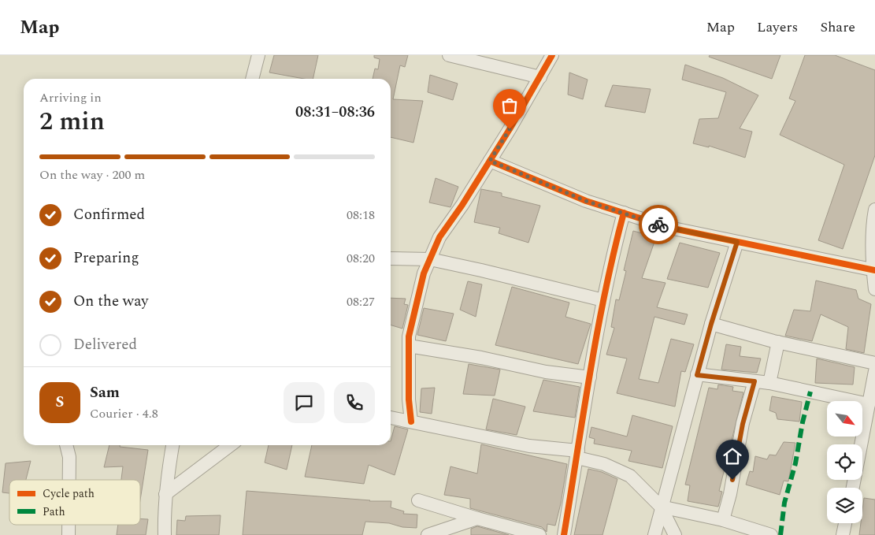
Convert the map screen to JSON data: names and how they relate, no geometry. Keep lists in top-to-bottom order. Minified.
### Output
{"legend":["Cycle path","Path"],"north":"bottom right","page":{"header":"Map","nav":["Map","Layers","Share"],"heading":["2 min","Arriving in","08:31–08:36"],"panel":["Sam","Courier · 4.8"],"bar":"On the way · 200 m","list":[["Confirmed","08:18"],["Preparing","08:20"],["On the way","08:27"],"Delivered"],"round":"S"}}
